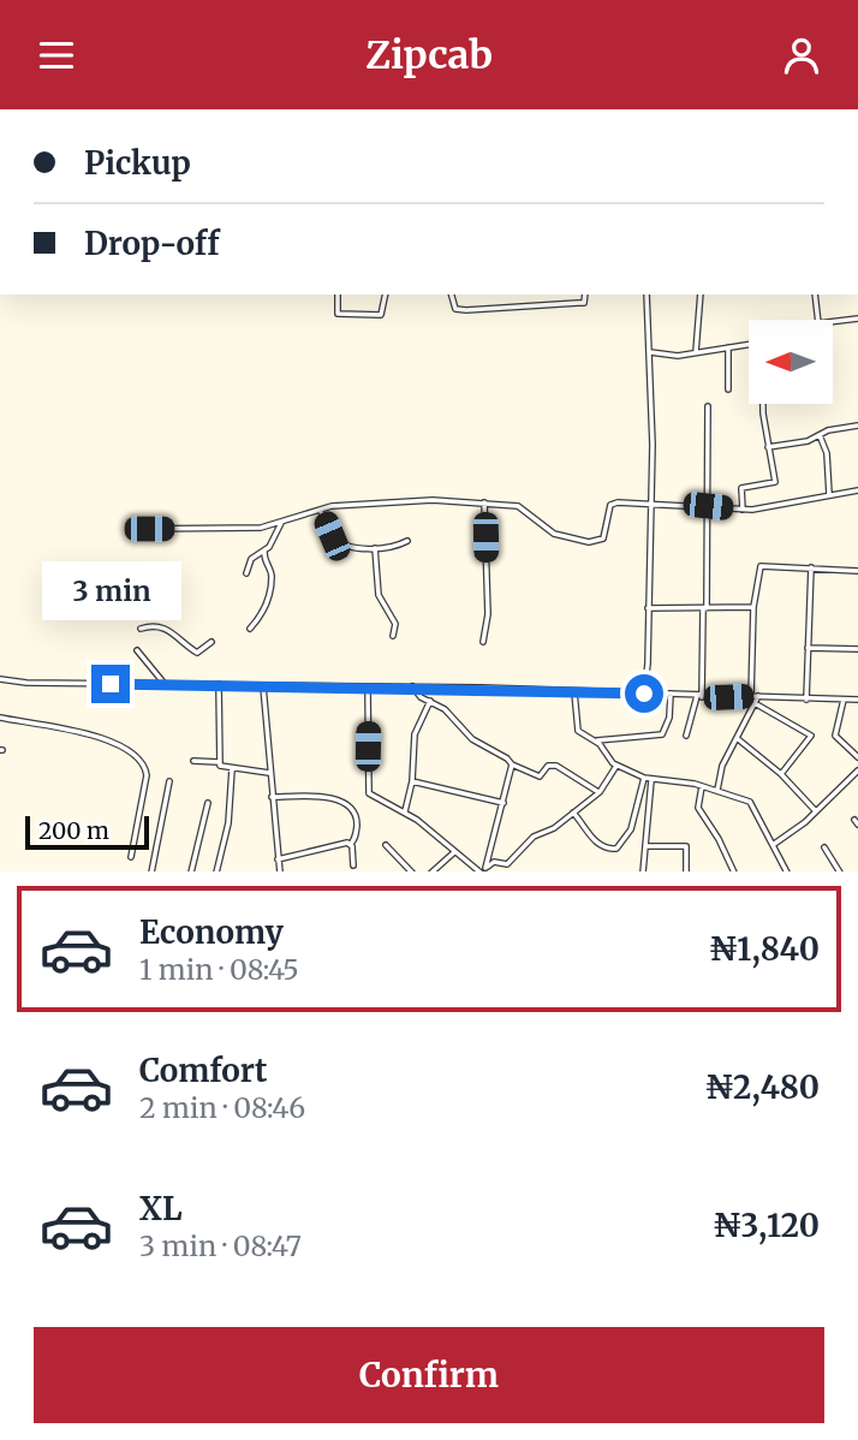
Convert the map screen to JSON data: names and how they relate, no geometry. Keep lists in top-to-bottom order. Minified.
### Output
{"scale_bar":"200 m","north":"left","page":{"header":"Zipcab","banner":["Pickup","Drop-off"],"bubble":"3 min","scale":"200 m","list":[{"name":"Economy","note":"1 min · 08:45","value":"₦1,840"},{"name":"Comfort","note":"2 min · 08:46","value":"₦2,480"},{"name":"XL","note":"3 min · 08:47","value":"₦3,120"}],"buttons":"Confirm"}}
